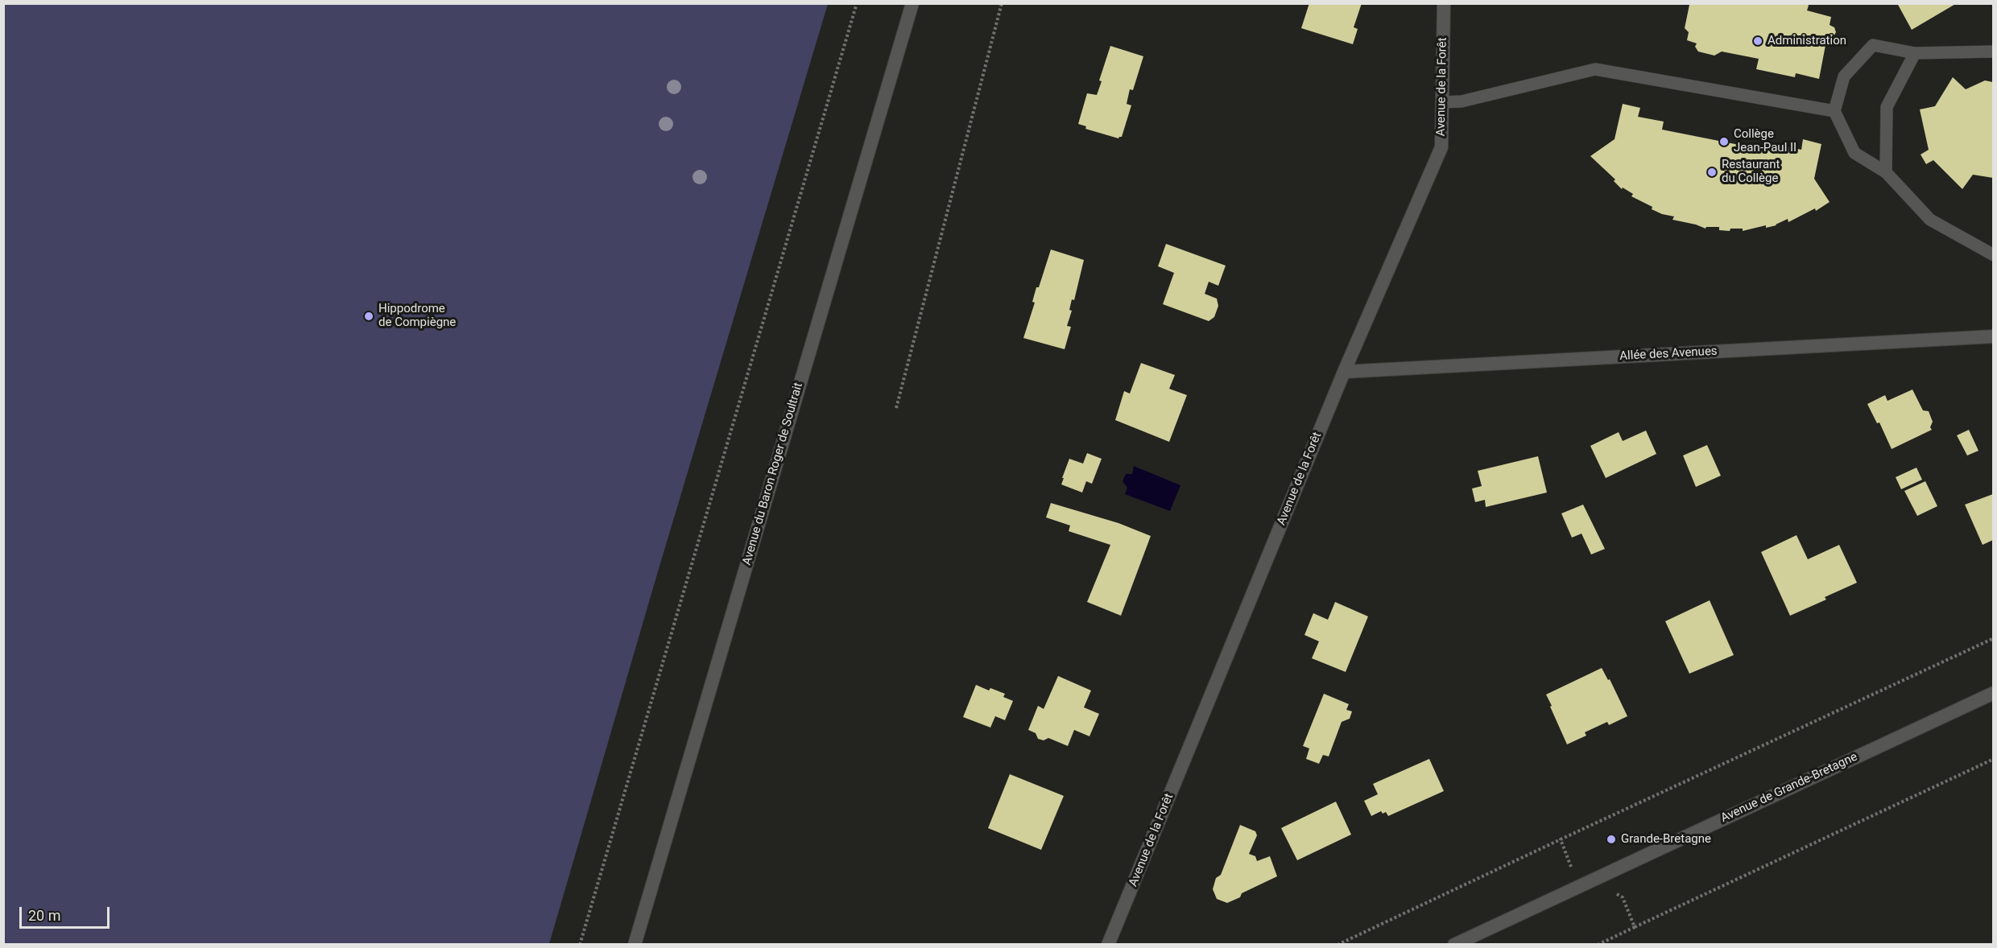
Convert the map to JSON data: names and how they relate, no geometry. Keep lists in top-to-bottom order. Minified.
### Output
{"streets":{"street":["Avenue de la Forêt","Allée des Avenues","Avenue du Baron Roger de Soultrait","Avenue de Grande-Bretagne"]},"crossings":[["Avenue de la Forêt","Allée des Avenues"]],"places":["Administration","Collège Jean-Paul II","Restaurant du Collège","Hippodrome de Compiègne","Grande-Bretagne"],"scale_bar":"20 m"}
